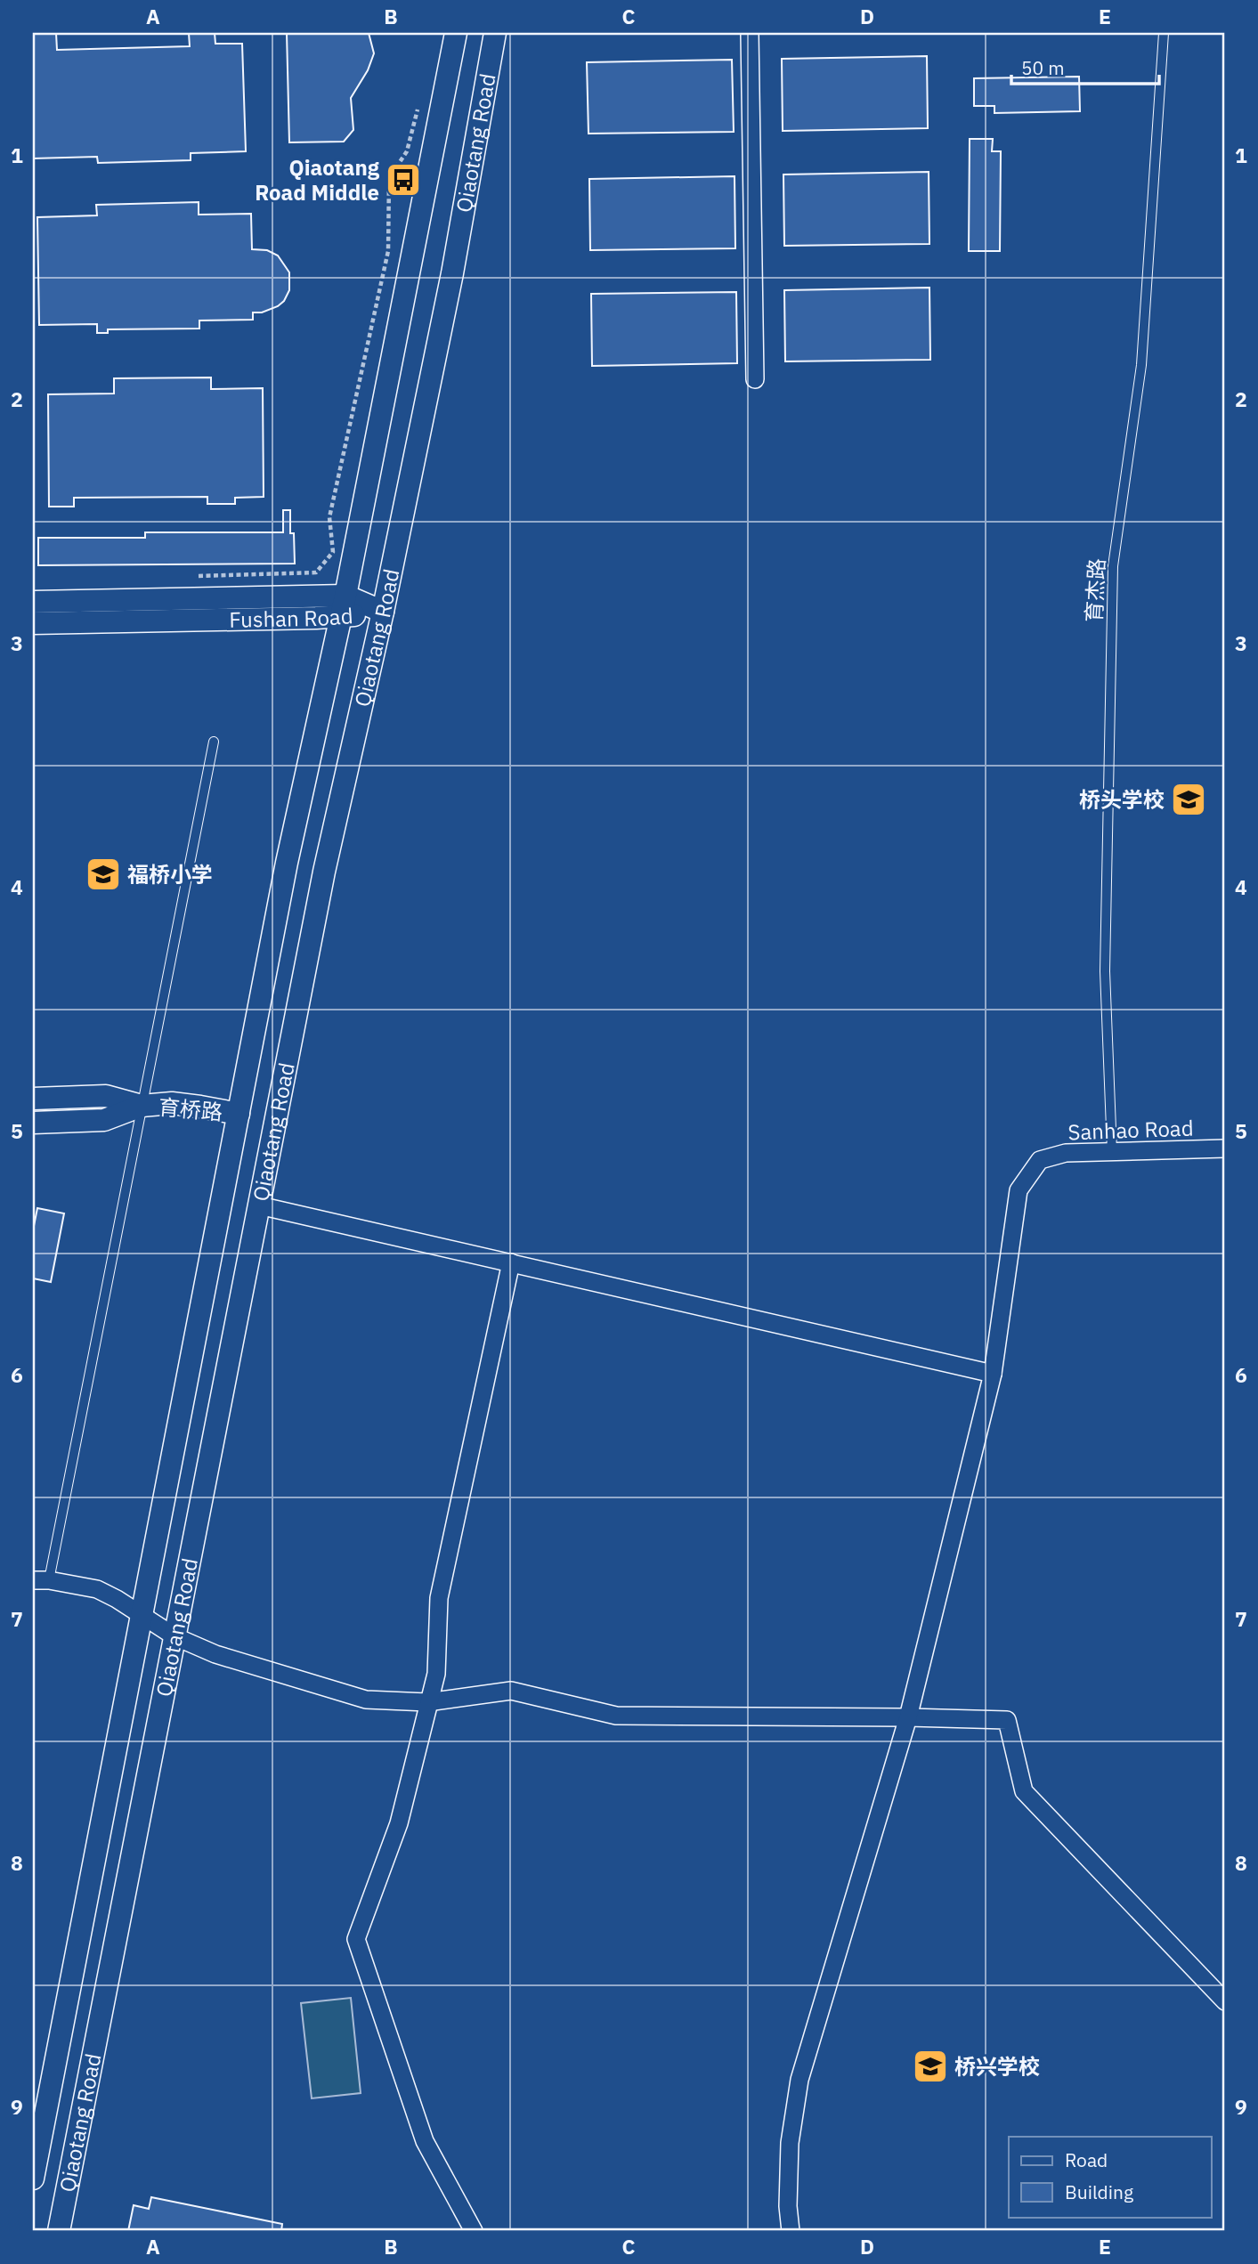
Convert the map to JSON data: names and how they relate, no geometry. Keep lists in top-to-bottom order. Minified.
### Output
{"streets":{"street":["Qiaotang Road","Fushan Road","育桥路","Sanhao Road"],"lane":["育杰路"]},"crossings":[["Qiaotang Road","Fushan Road"],["Qiaotang Road","育桥路"],["育杰路","Sanhao Road"]],"places":{"bus stop":["Qiaotang Road Middle"],"school or university":["桥头学校","福桥小学","桥兴学校"]},"legend":["Road","Building"],"scale_bar":"50 m","grid":{"columns":["A","B","C","D","E"],"rows":["1","2","3","4","5","6","7","8","9"]}}
